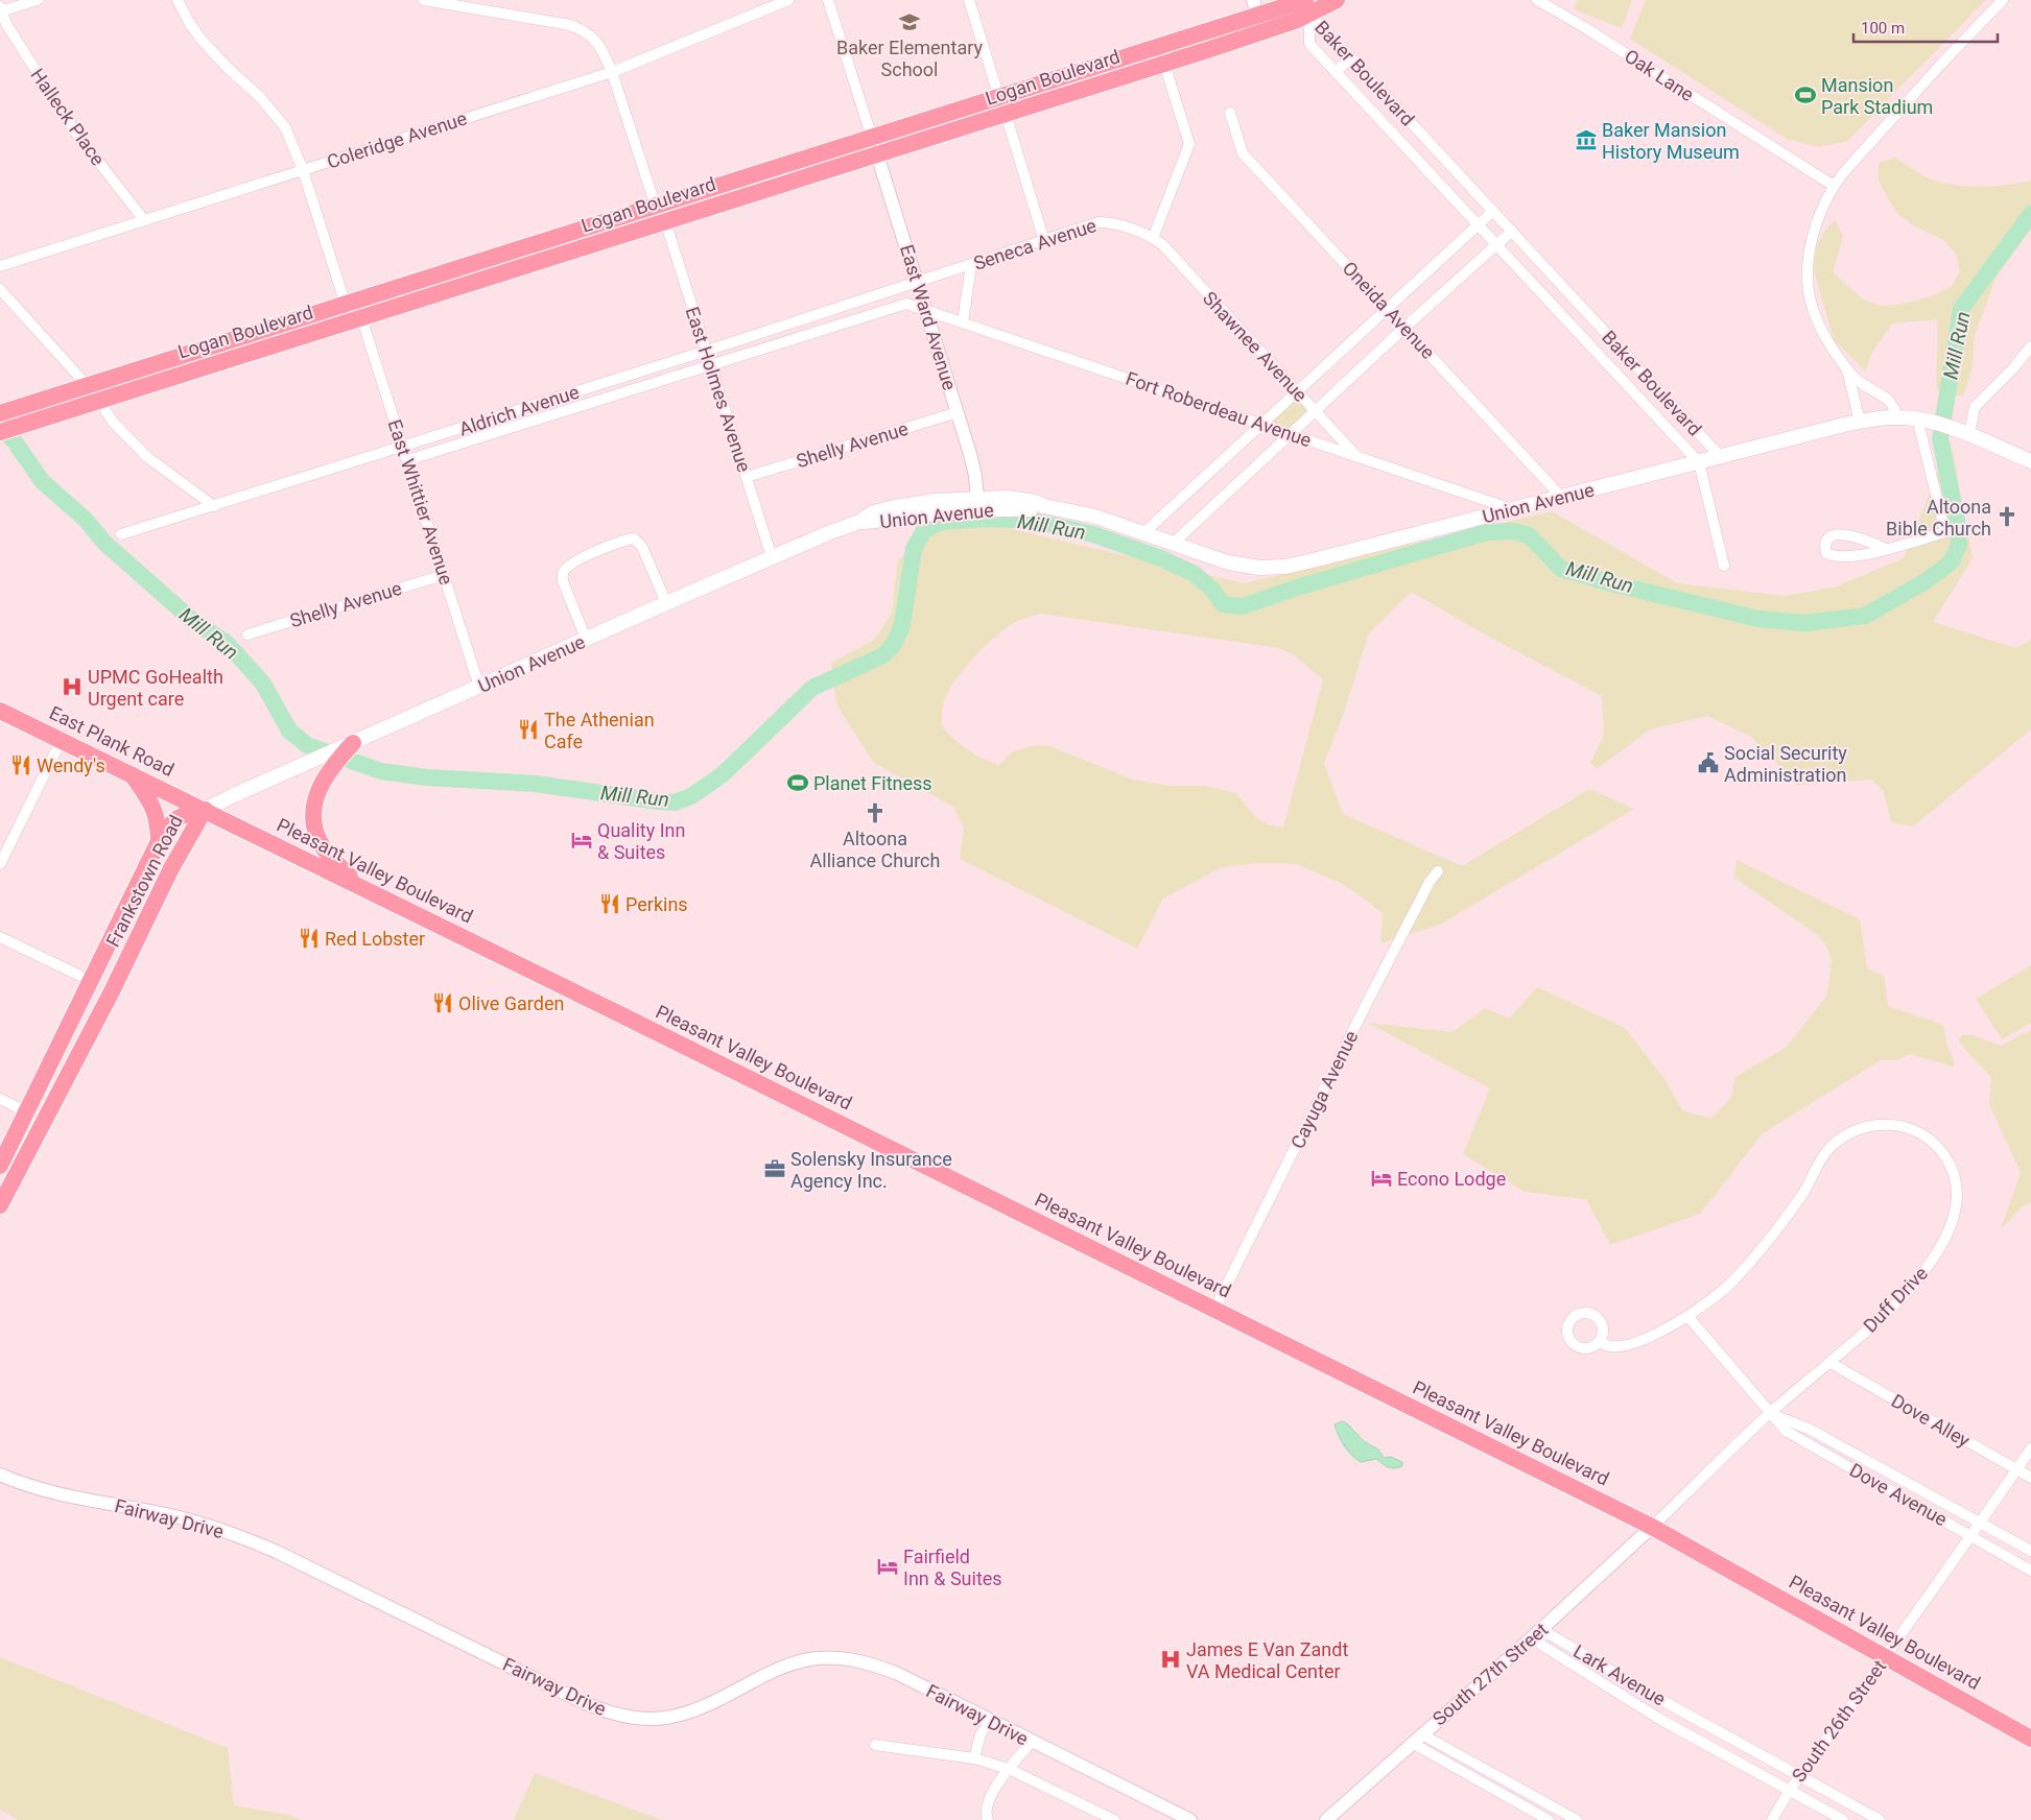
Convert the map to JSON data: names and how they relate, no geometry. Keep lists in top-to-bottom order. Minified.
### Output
{"streets":{"main road":["Logan Boulevard","Union Avenue","East Plank Road","Pleasant Valley Boulevard","Frankstown Road"],"street":["Baker Boulevard","Oak Lane","Halleck Place","Coleridge Avenue","Seneca Avenue","Oneida Avenue","East Ward Avenue","Shawnee Avenue","East Holmes Avenue","Fort Roberdeau Avenue","Aldrich Avenue","Shelly Avenue","East Whittier Avenue","Cayuga Avenue","Duff Drive","Dove Alley","Dove Avenue","Fairway Drive","South 27th Street","Lark Avenue","South 26th Street"]},"crossings":[["Baker Boulevard","Logan Boulevard"],["Baker Boulevard","Union Avenue"],["Logan Boulevard","East Ward Avenue"],["Logan Boulevard","East Holmes Avenue"],["Logan Boulevard","East Whittier Avenue"],["Halleck Place","Coleridge Avenue"],["Seneca Avenue","East Ward Avenue"],["Seneca Avenue","Shawnee Avenue"],["Seneca Avenue","Aldrich Avenue"],["Oneida Avenue","Union Avenue"],["East Ward Avenue","Fort Roberdeau Avenue"],["East Ward Avenue","Aldrich Avenue"],["East Ward Avenue","Shelly Avenue"],["East Ward Avenue","Union Avenue"],["Shawnee Avenue","Fort Roberdeau Avenue"],["East Holmes Avenue","Aldrich Avenue"],["East Holmes Avenue","Shelly Avenue"],["East Holmes Avenue","Union Avenue"],["Fort Roberdeau Avenue","Aldrich Avenue"],["Fort Roberdeau Avenue","Union Avenue"],["Aldrich Avenue","East Whittier Avenue"],["Shelly Avenue","East Whittier Avenue"],["East Whittier Avenue","Union Avenue"],["Union Avenue","East Plank Road"],["Union Avenue","Pleasant Valley Boulevard"],["Union Avenue","Frankstown Road"],["East Plank Road","Pleasant Valley Boulevard"],["East Plank Road","Frankstown Road"],["Pleasant Valley Boulevard","Frankstown Road"],["Pleasant Valley Boulevard","Cayuga Avenue"],["Pleasant Valley Boulevard","Duff Drive"],["Pleasant Valley Boulevard","South 27th Street"],["Pleasant Valley Boulevard","South 26th Street"],["Duff Drive","Dove Alley"],["Duff Drive","Dove Avenue"],["Duff Drive","South 27th Street"],["Dove Alley","South 26th Street"],["Dove Avenue","South 26th Street"],["South 27th Street","Lark Avenue"],["Lark Avenue","South 26th Street"]],"water":["Mill Run"],"places":{"school or university":["Baker Elementary School"],"sports":["Mansion Park Stadium","Planet Fitness"],"museum":["Baker Mansion History Museum"],"church":["Altoona Bible Church","Altoona Alliance Church"],"hospital":["UPMC GoHealth Urgent care","James E Van Zandt VA Medical Center"],"restaurant":["The Athenian Cafe","Wendy's","Perkins","Red Lobster","Olive Garden"],"public building":["Social Security Administration"],"hotel":["Quality Inn & Suites","Econo Lodge","Fairfield Inn & Suites"],"office":["Solensky Insurance Agency Inc."]},"scale_bar":"100 m"}
